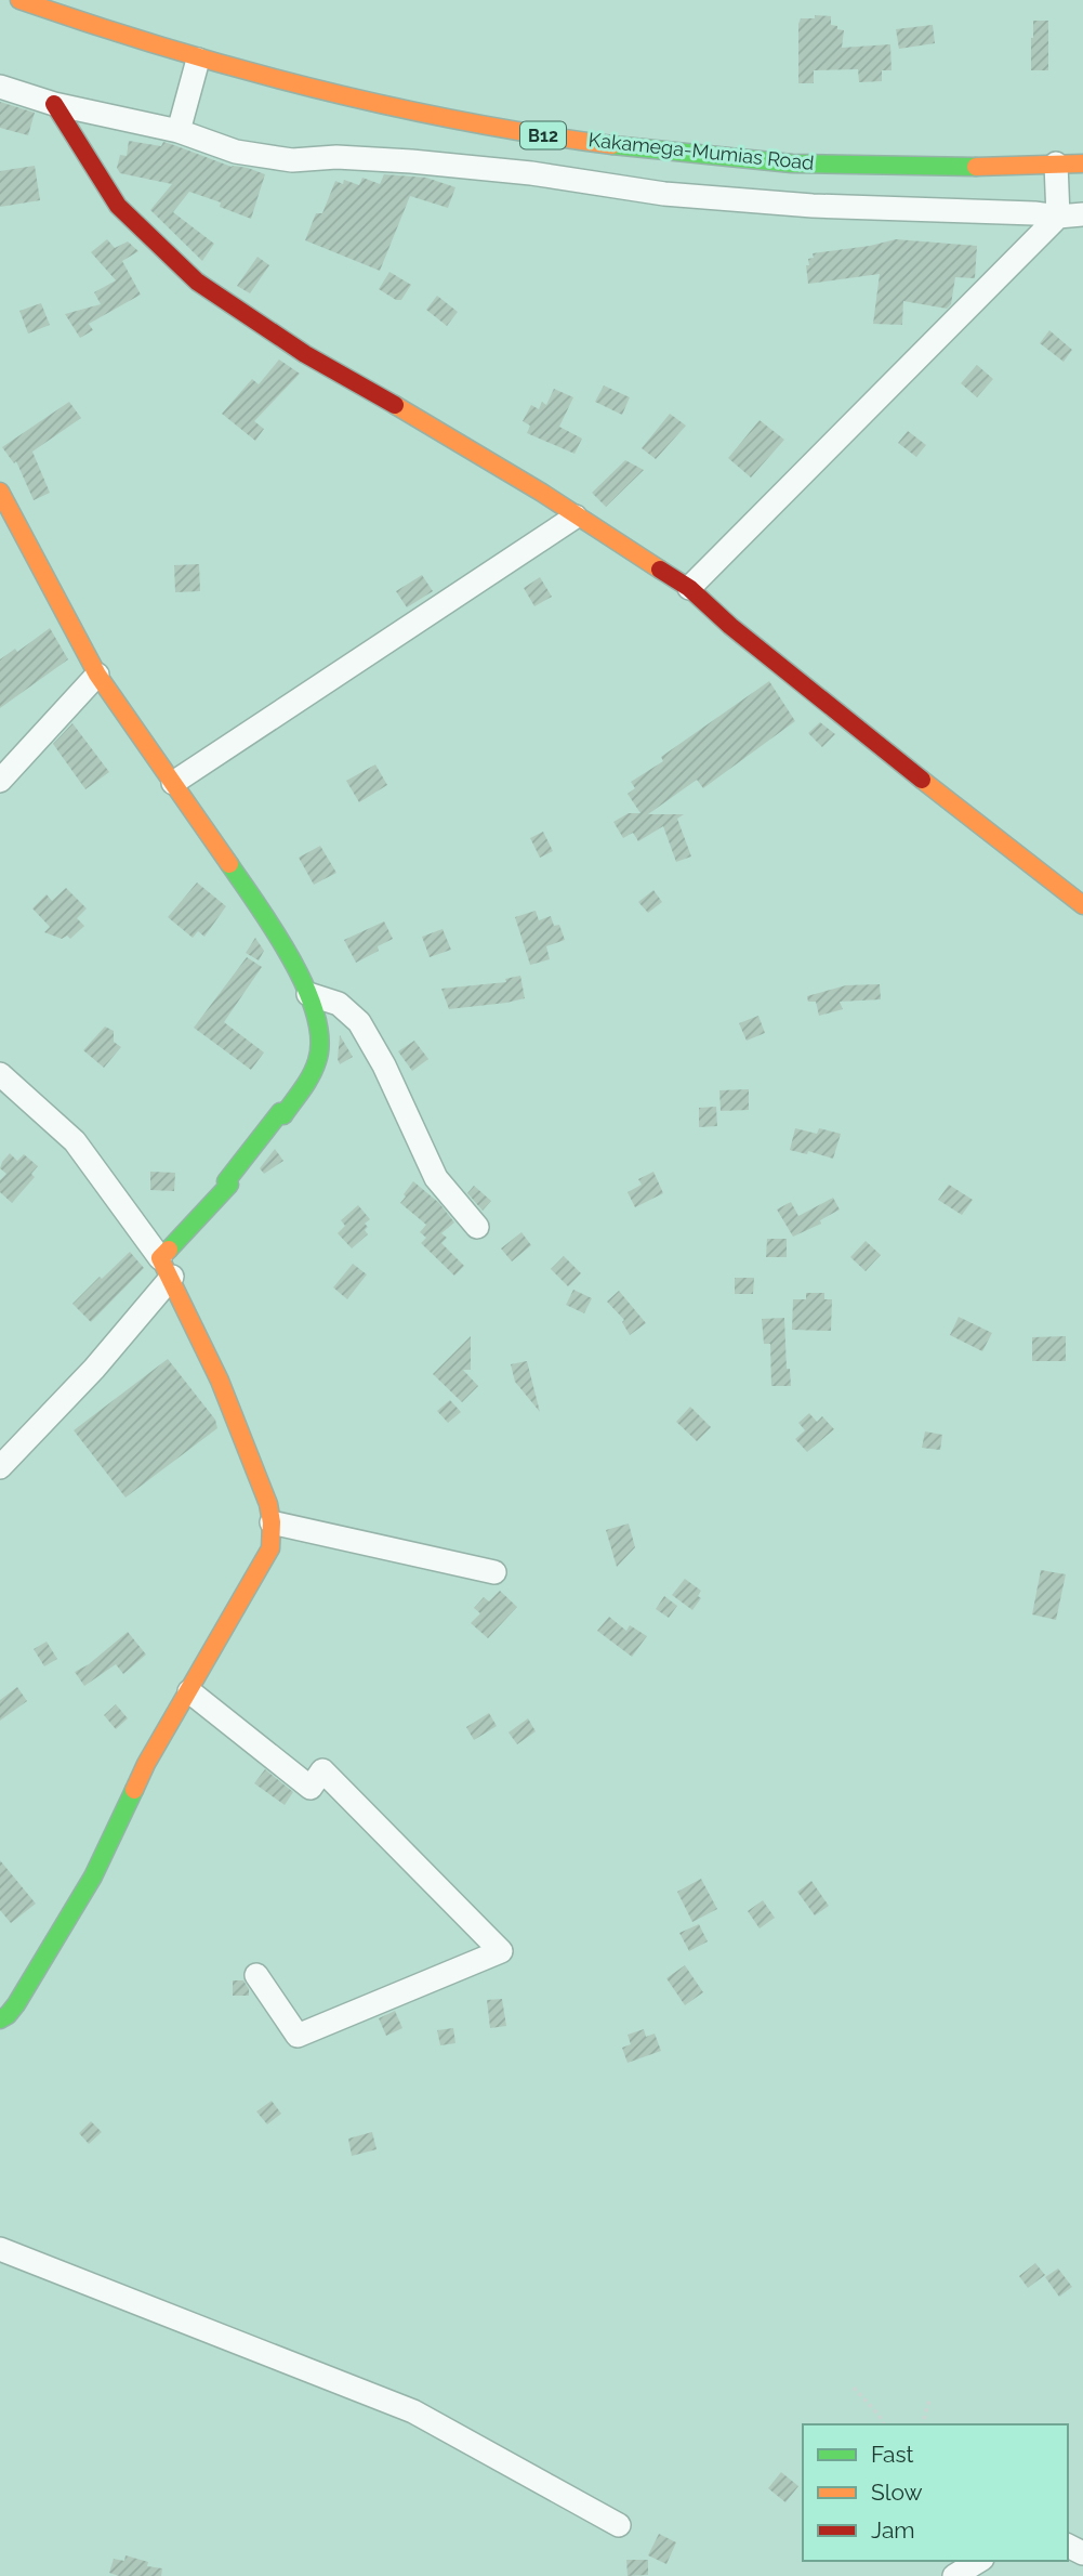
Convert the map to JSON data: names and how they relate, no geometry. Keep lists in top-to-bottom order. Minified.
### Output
{"streets":{"main road":["B12","Kakamega-Mumias Road"]},"legend":["Fast","Slow","Jam"]}
